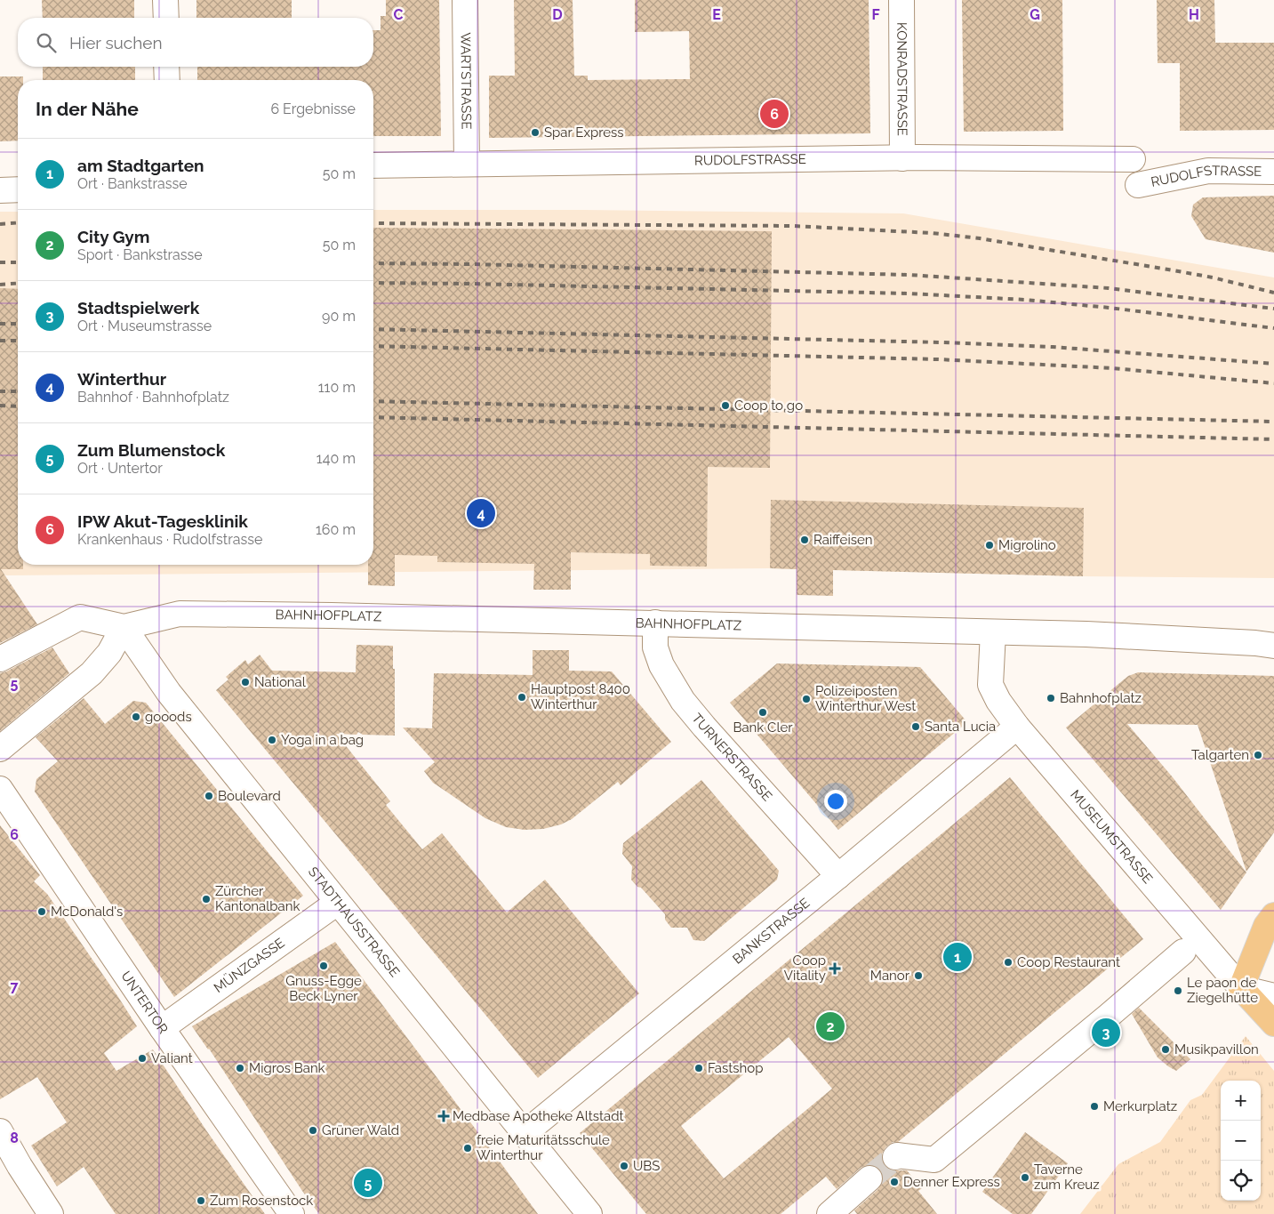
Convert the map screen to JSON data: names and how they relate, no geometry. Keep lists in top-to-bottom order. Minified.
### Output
{"streets":{"main road":["MUSEUMSTRASSE"],"street":["KONRADSTRASSE","WARTSTRASSE","RUDOLFSTRASSE","BAHNHOFPLATZ","TURNERSTRASSE","STADTHAUSSTRASSE","BANKSTRASSE","MÜNZGASSE","UNTERTOR"]},"crossings":[["KONRADSTRASSE","RUDOLFSTRASSE"],["WARTSTRASSE","RUDOLFSTRASSE"],["BAHNHOFPLATZ","TURNERSTRASSE"],["BAHNHOFPLATZ","MUSEUMSTRASSE"],["BAHNHOFPLATZ","STADTHAUSSTRASSE"],["TURNERSTRASSE","BANKSTRASSE"],["MUSEUMSTRASSE","BANKSTRASSE"],["STADTHAUSSTRASSE","BANKSTRASSE"],["STADTHAUSSTRASSE","MÜNZGASSE"],["MÜNZGASSE","UNTERTOR"]],"places":{"other":["Spar Express","Coop to go","Raiffeisen","Migrolino","National","Hauptpost 8400 Winterthur","Bahnhofplatz","Polizeiposten Winterthur West","Bank Cler","gooods","Santa Lucia","Yoga in a bag","Talgarten","Boulevard","Zürcher Kantonalbank","McDonald's","Coop Restaurant","Gnuss-Egge Beck Lyner","Manor","Le paon de Ziegelhütte","Musikpavillon","Valiant","Migros Bank","Fastshop","Merkurplatz","Grüner Wald","freie Maturitätsschule Winterthur","UBS","Taverne zum Kreuz","Denner Express","Zum Rosenstock"],"health":["Coop Vitality","Medbase Apotheke Altstadt"]},"page":{"search":"Hier suchen","heading":["In der Nähe","6 Ergebnisse"],"pins":["6","4","1","2","3","5"],"list":[{"mark":"1","name":"am Stadtgarten","note":"Ort · Bankstrasse","value":"50 m"},{"mark":"2","name":"City Gym","note":"Sport · Bankstrasse","value":"50 m"},{"mark":"3","name":"Stadtspielwerk","note":"Ort · Museumstrasse","value":"90 m"},{"mark":"4","name":"Winterthur","note":"Bahnhof · Bahnhofplatz","value":"110 m"},{"mark":"5","name":"Zum Blumenstock","note":"Ort · Untertor","value":"140 m"},{"mark":"6","name":"IPW Akut-Tagesklinik","note":"Krankenhaus · Rudolfstrasse","value":"160 m"}],"map_buttons":["+","−"]},"grid":{"columns":["C","D","E","F","G","H"],"rows":["5","6","7","8"]}}
